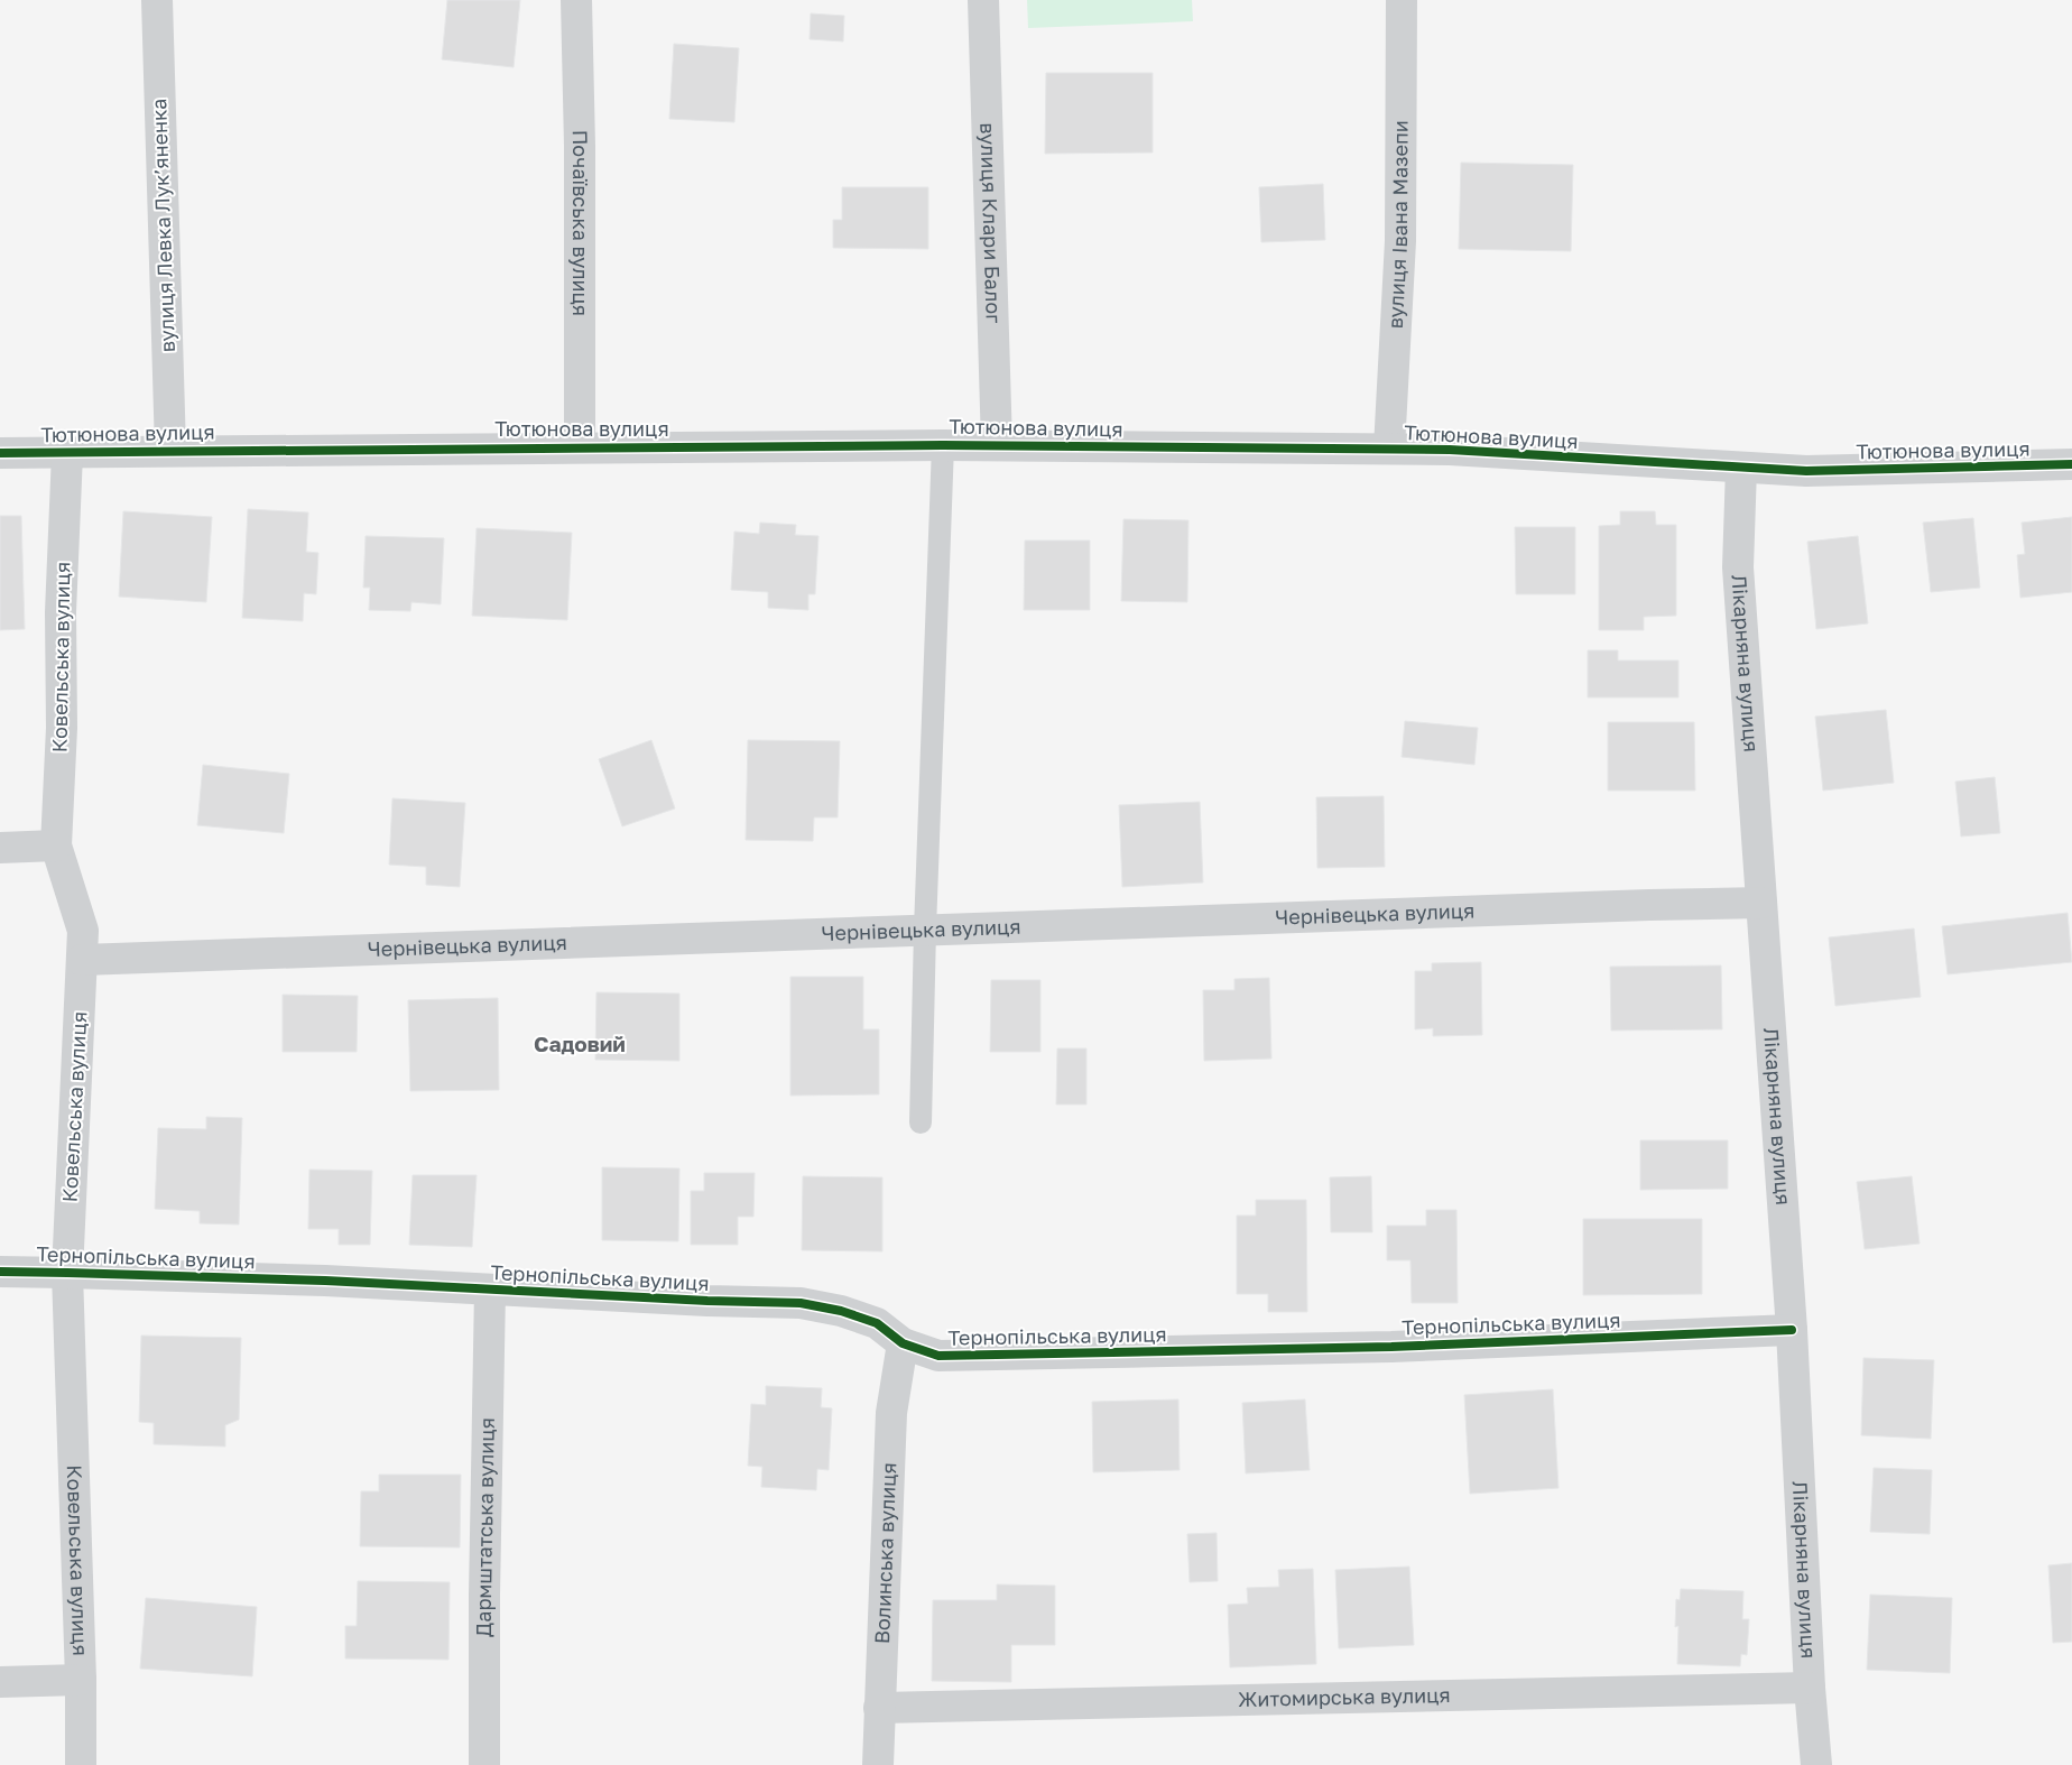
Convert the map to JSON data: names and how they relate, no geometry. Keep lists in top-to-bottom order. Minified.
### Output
{"streets":{"street":["вулиця Клари Балог","Почаївська вулиця","вулиця Івана Мазепи","вулиця Левка Лукʼяненка","Тютюнова вулиця","Ковельська вулиця","Лікарняна вулиця","Чернівецька вулиця","Тернопільська вулиця","Дармштатська вулиця","Волинська вулиця","Житомирська вулиця"]},"crossings":[["вулиця Клари Балог","Тютюнова вулиця"],["Почаївська вулиця","Тютюнова вулиця"],["вулиця Івана Мазепи","Тютюнова вулиця"],["вулиця Левка Лукʼяненка","Тютюнова вулиця"],["Тютюнова вулиця","Ковельська вулиця"],["Тютюнова вулиця","Лікарняна вулиця"],["Ковельська вулиця","Чернівецька вулиця"],["Ковельська вулиця","Тернопільська вулиця"],["Лікарняна вулиця","Чернівецька вулиця"],["Лікарняна вулиця","Тернопільська вулиця"],["Лікарняна вулиця","Житомирська вулиця"],["Тернопільська вулиця","Дармштатська вулиця"],["Тернопільська вулиця","Волинська вулиця"],["Волинська вулиця","Житомирська вулиця"]],"districts":["Садовий"]}
